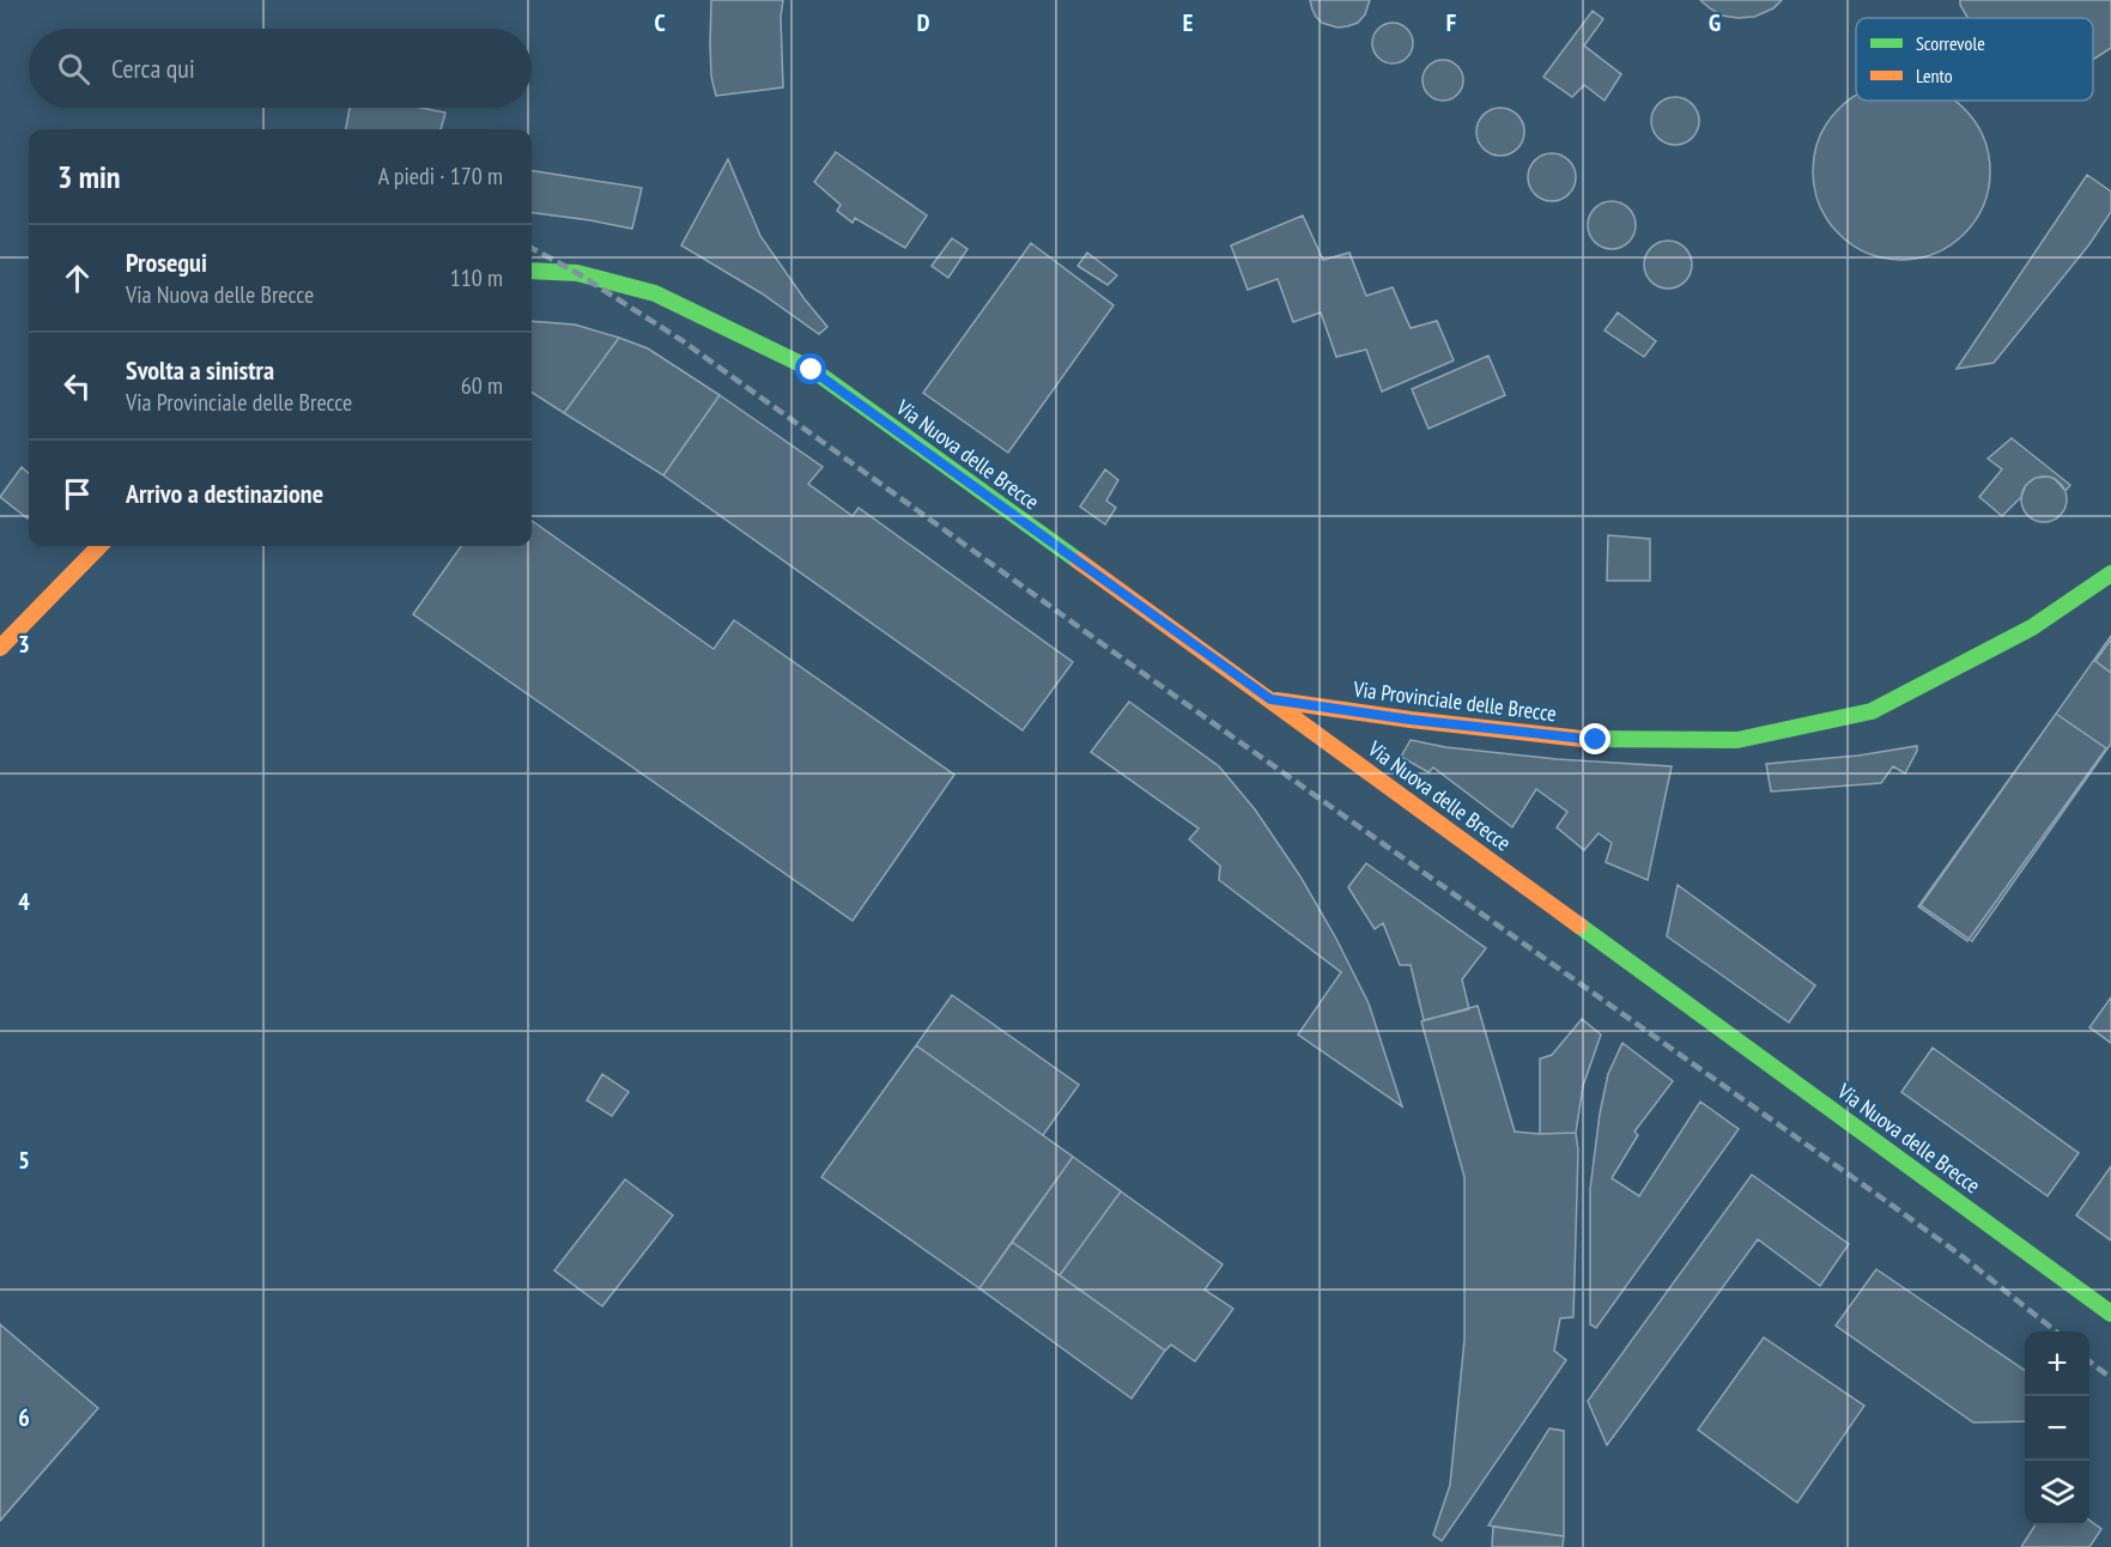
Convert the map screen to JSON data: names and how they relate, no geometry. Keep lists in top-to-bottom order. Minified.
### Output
{"streets":{"street":["Via Nuova delle Brecce","Via Provinciale delle Brecce"]},"crossings":[["Via Nuova delle Brecce","Via Provinciale delle Brecce"]],"legend":["Scorrevole","Lento"],"page":{"search":"Cerca qui","heading":["3 min","A piedi · 170 m"],"list":[["Prosegui","Via Nuova delle Brecce","110 m"],["Svolta a sinistra","Via Provinciale delle Brecce","60 m"],"Arrivo a destinazione"],"map_buttons":["+","−"]},"grid":{"columns":["C","D","E","F","G"],"rows":["3","4","5","6"]}}
